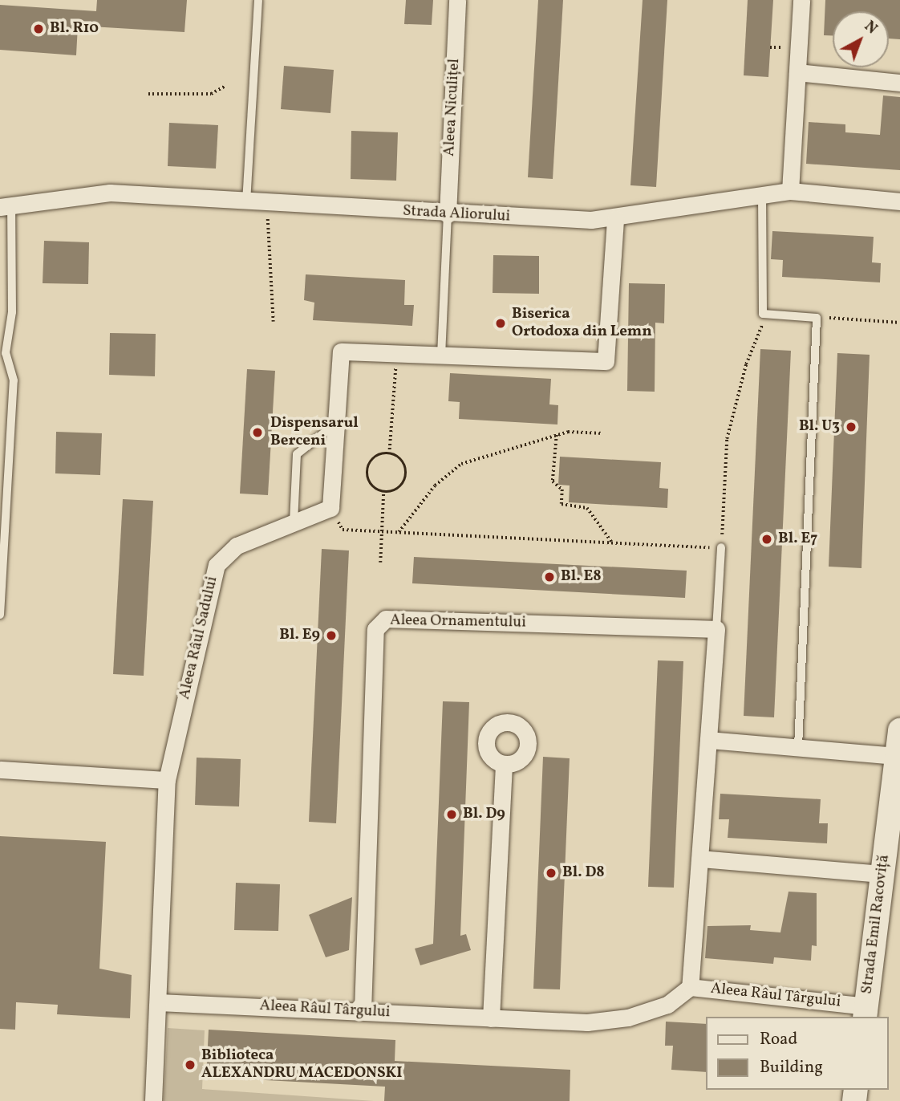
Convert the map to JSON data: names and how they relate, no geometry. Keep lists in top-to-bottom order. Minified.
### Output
{"streets":{"street":["Aleea Niculițel","Strada Aliorului","Aleea Ornamentului","Aleea Râul Sadului","Strada Emil Racoviță","Aleea Râul Târgului"]},"crossings":[["Aleea Niculițel","Strada Aliorului"],["Aleea Ornamentului","Aleea Râul Târgului"],["Aleea Râul Sadului","Aleea Râul Târgului"],["Strada Emil Racoviță","Aleea Râul Târgului"]],"places":["Bl. R10","Biserica Ortodoxa din Lemn","Bl. U3","Dispensarul Berceni","Bl. E7","Bl. E8","Bl. E9","Bl. D9","Bl. D8","Biblioteca ALEXANDRU MACEDONSKI"],"legend":["Road","Building"],"north":"top right"}
